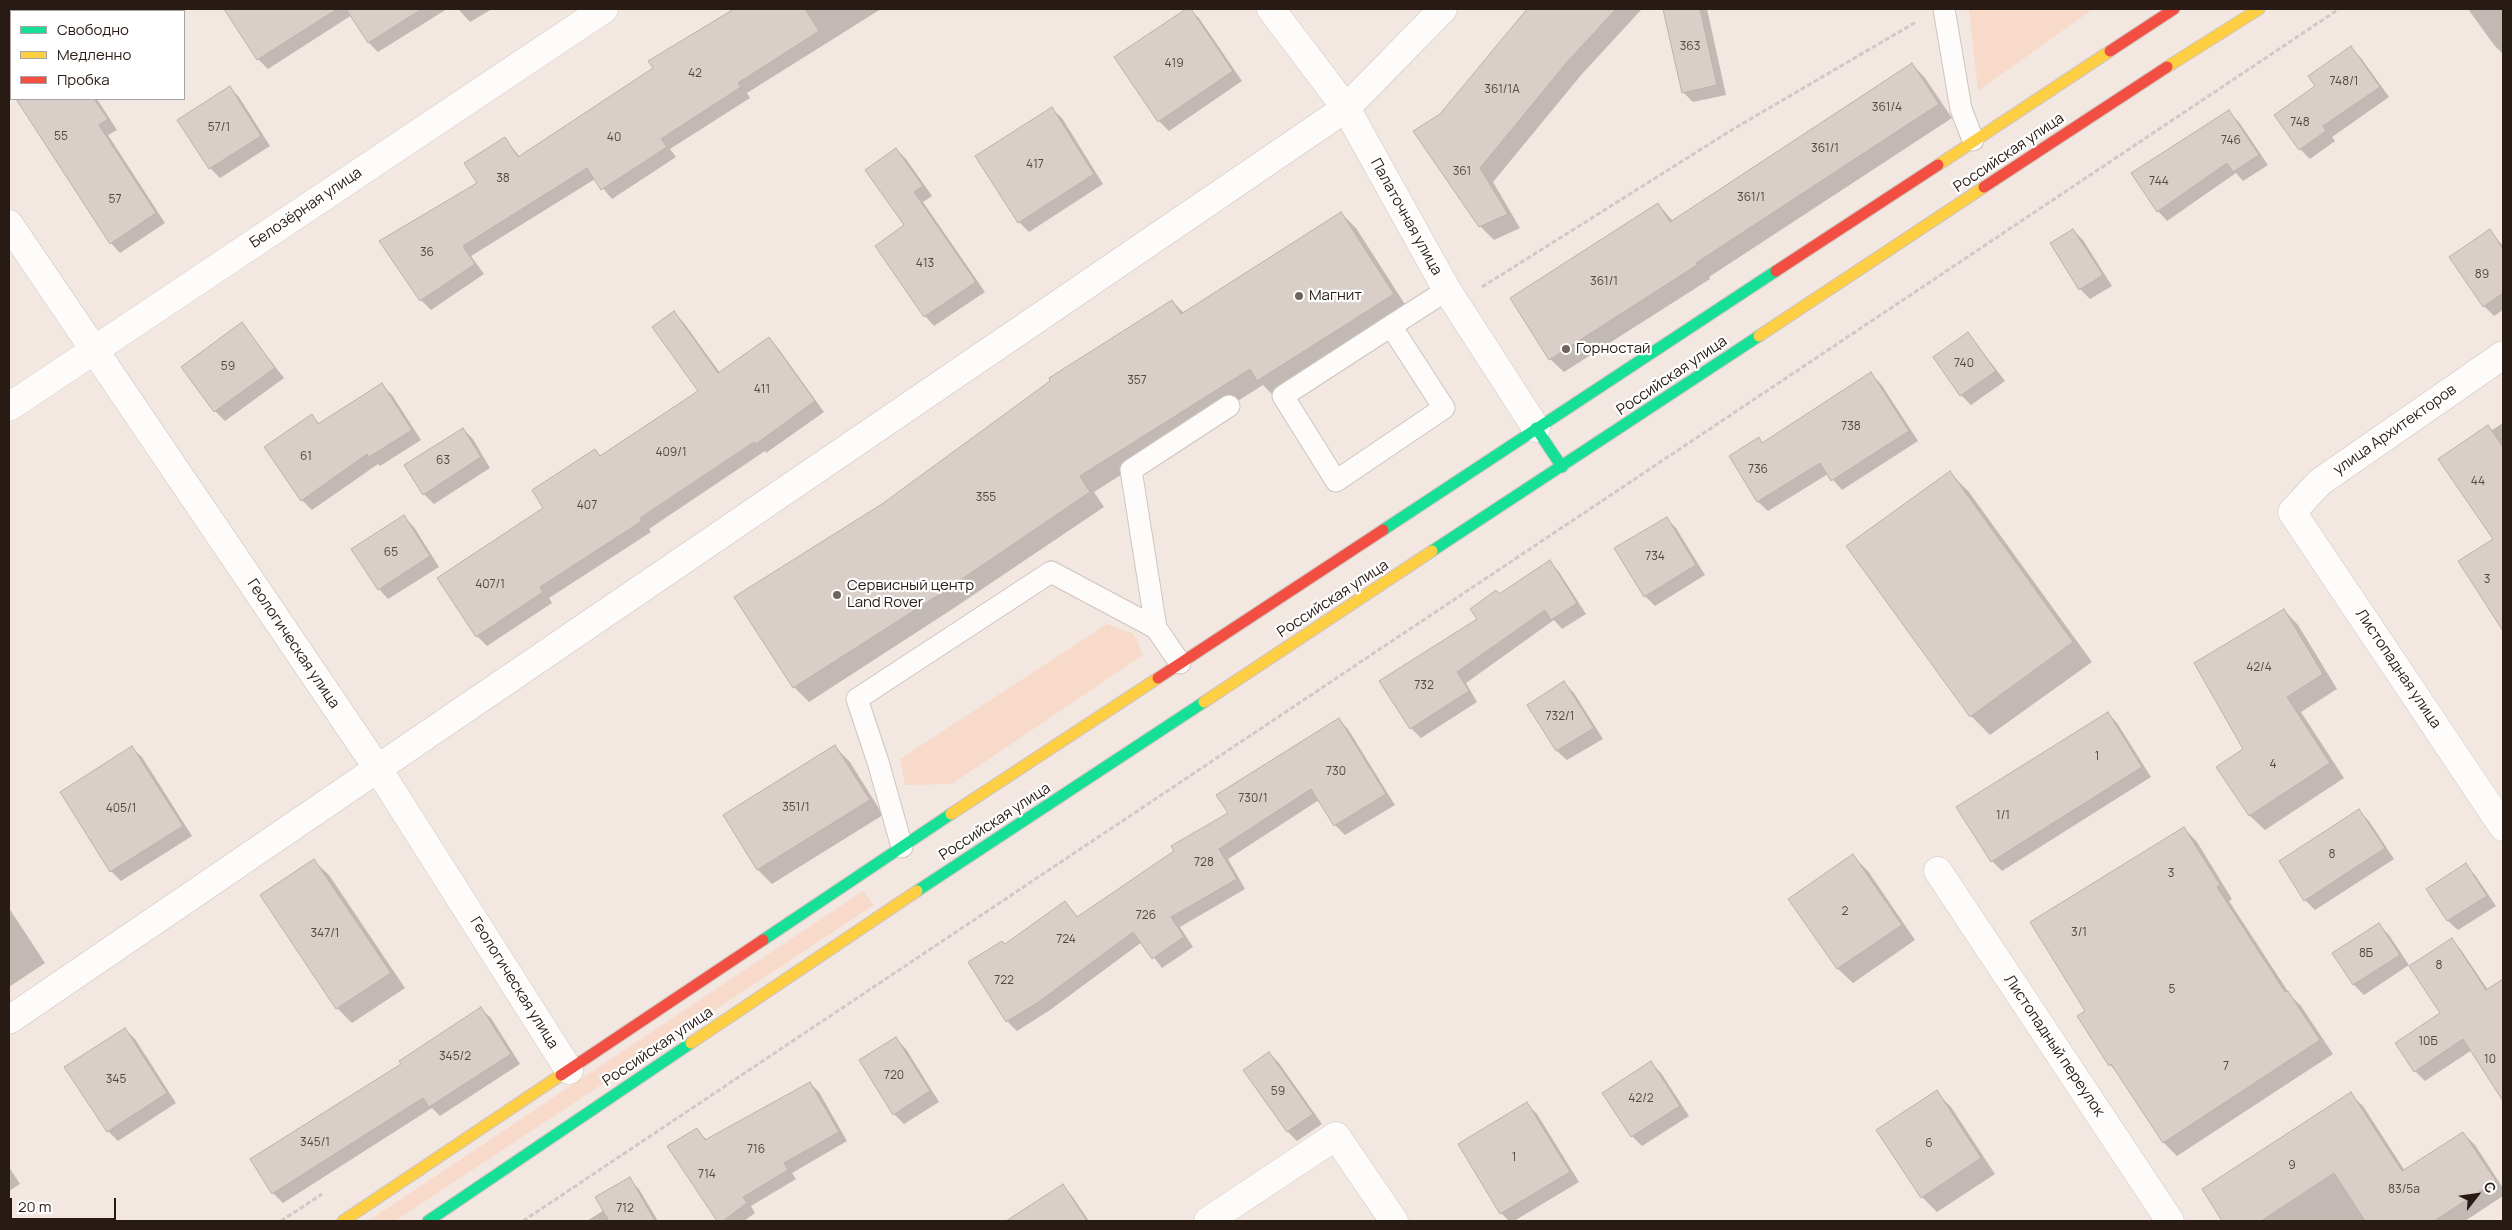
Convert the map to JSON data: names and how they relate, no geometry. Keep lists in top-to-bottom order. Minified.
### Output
{"streets":{"main road":["Российская улица"],"street":["Белозёрная улица","Палаточная улица","улица Архитекторов","Геологическая улица","Листопадная улица","Листопадный переулок"]},"crossings":[["Российская улица","Палаточная улица"],["Российская улица","Геологическая улица"],["Белозёрная улица","Геологическая улица"],["улица Архитекторов","Листопадная улица"]],"places":["Магнит","Горностай","Сервисный центр Land Rover"],"house_numbers":["363","419","42","748/1","361/1А","361/4","748","57/1","55","40","746","361/1","417","361","38","744","361/1","57","36","413","89","361/1","740","59","357","411","738","409/1","61","63","736","44","355","407","65","734","3","407/1","42/4","732","732/1","1","4","730","730/1","351/1","405/1","1/1","8","728","3","2","726","3/1","347/1","724","8Б","8","722","5","10Б","345/2","10","7","720","345","59","42/2","345/1","6","716","1","9","714","83/5а","712"],"legend":["Свободно","Медленно","Пробка"],"scale_bar":"20 m","north":"top right"}
